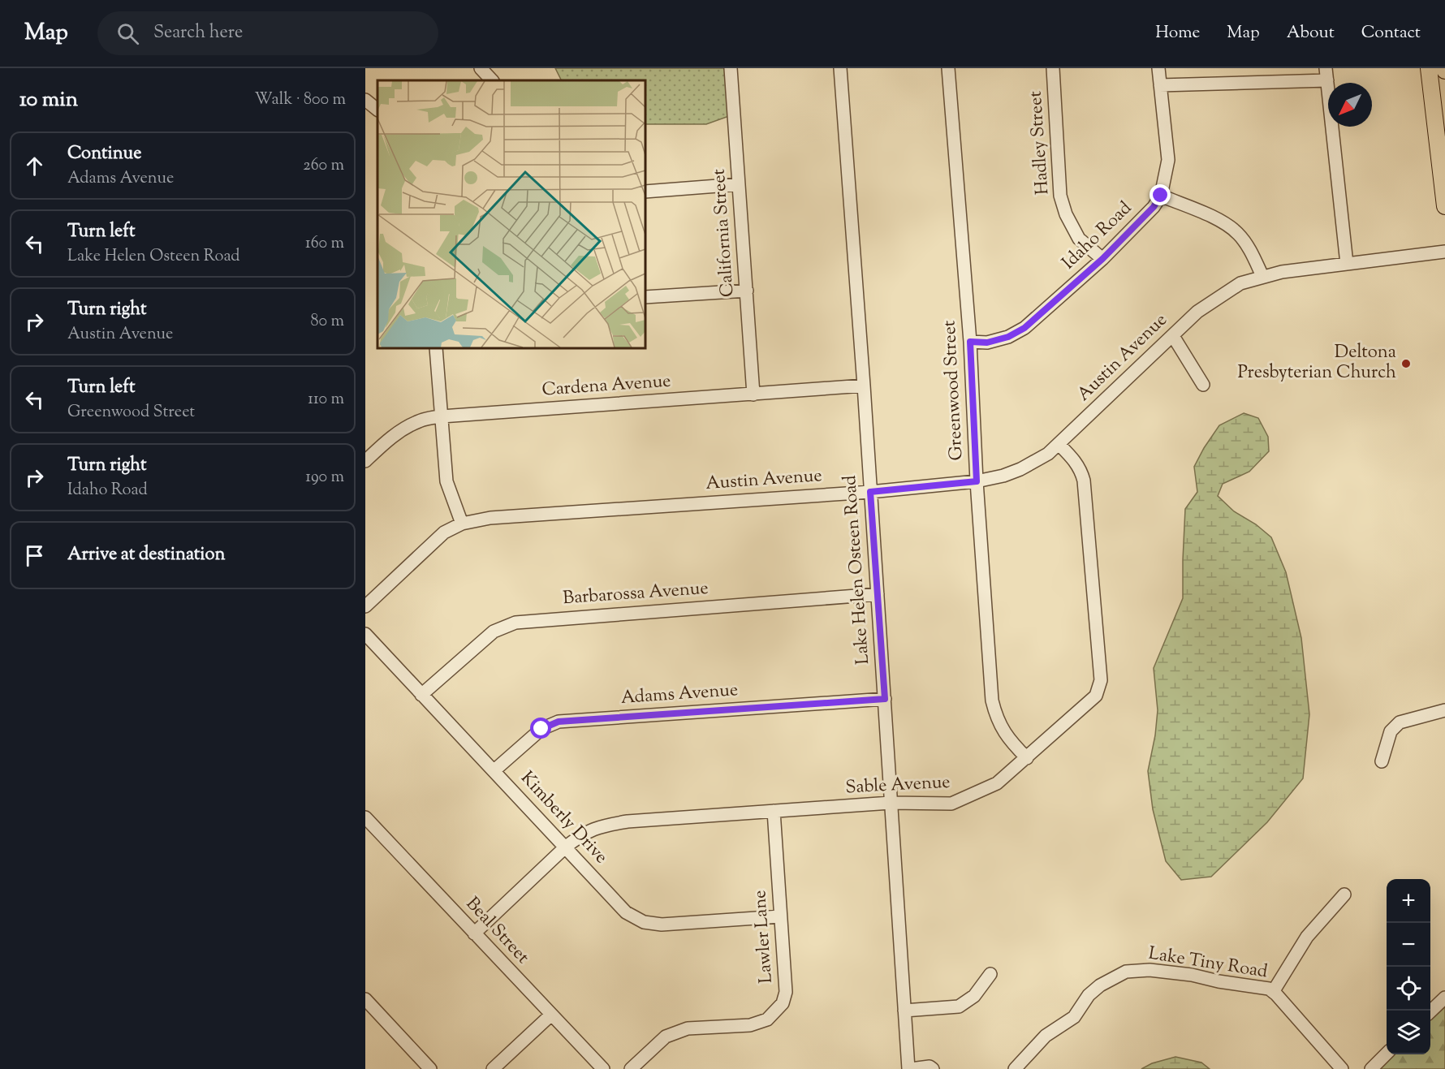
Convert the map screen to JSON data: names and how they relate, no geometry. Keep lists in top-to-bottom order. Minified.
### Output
{"streets":{"street":["Hadley Street","California Street","Idaho Road","Austin Avenue","Cardena Avenue","Greenwood Street","Lake Helen Osteen Road","Barbarossa Avenue","Adams Avenue","Sable Avenue","Kimberly Drive","Beal Street","Lawler Lane","Lake Tiny Road"]},"crossings":[["Hadley Street","Idaho Road"],["California Street","Cardena Avenue"],["Idaho Road","Greenwood Street"],["Austin Avenue","Greenwood Street"],["Austin Avenue","Lake Helen Osteen Road"],["Austin Avenue","Sable Avenue"],["Cardena Avenue","Lake Helen Osteen Road"],["Greenwood Street","Sable Avenue"],["Lake Helen Osteen Road","Barbarossa Avenue"],["Lake Helen Osteen Road","Adams Avenue"],["Lake Helen Osteen Road","Sable Avenue"],["Barbarossa Avenue","Kimberly Drive"],["Adams Avenue","Kimberly Drive"],["Sable Avenue","Kimberly Drive"],["Sable Avenue","Beal Street"],["Sable Avenue","Lawler Lane"],["Kimberly Drive","Lawler Lane"]],"places":["Deltona Presbyterian Church"],"north":"bottom left","page":{"header":"Map","search":"Search here","nav":["Home","Map","About","Contact"],"heading":["10 min","Walk · 800 m"],"list":[["Continue","Adams Avenue","260 m"],["Turn left","Lake Helen Osteen Road","160 m"],["Turn right","Austin Avenue","80 m"],["Turn left","Greenwood Street","110 m"],["Turn right","Idaho Road","190 m"],"Arrive at destination"],"map_buttons":["+","−"]}}
